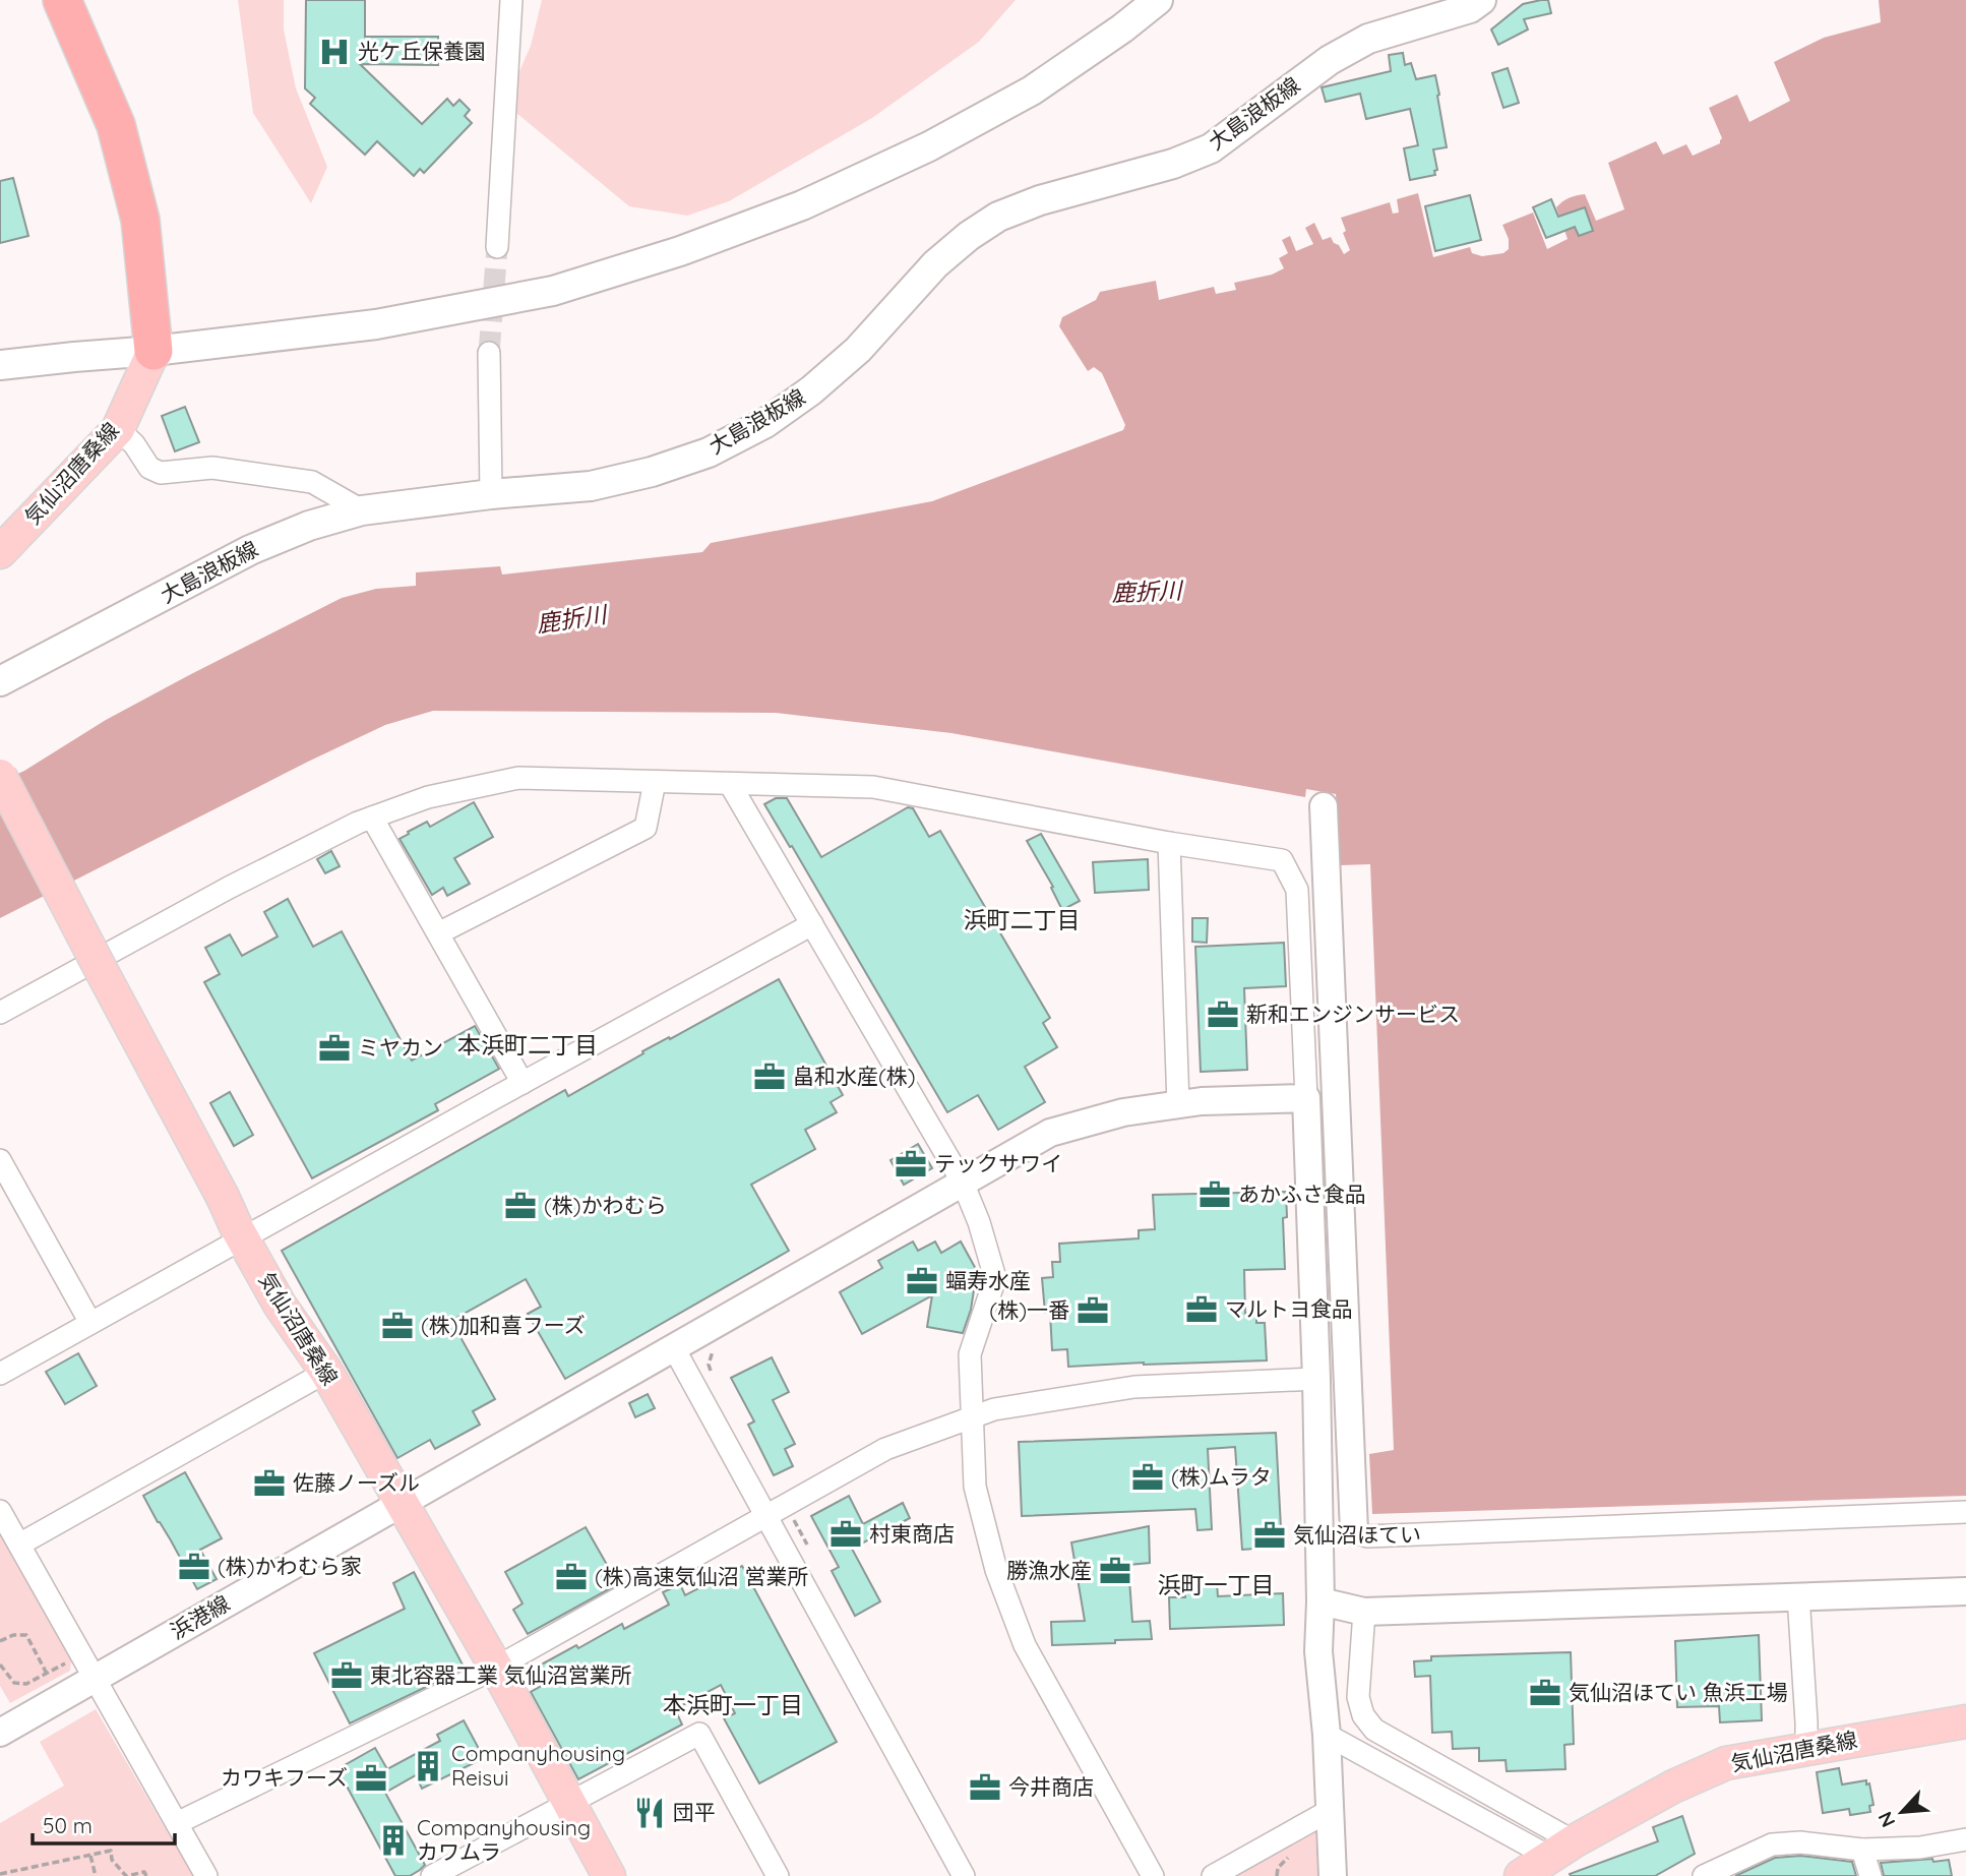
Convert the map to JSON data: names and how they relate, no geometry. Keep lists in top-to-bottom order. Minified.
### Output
{"streets":{"main road":["大島浪板線","気仙沼唐桑線"],"street":["浜港線"]},"crossings":[["気仙沼唐桑線","浜港線"]],"districts":["浜町二丁目","本浜町二丁目","浜町一丁目","本浜町一丁目"],"water":["鹿折川"],"places":{"hospital":["光ケ丘保養園"],"office":["新和エンジンサービス","ミヤカン","畠和水産(株)","テックサワイ","あかふさ食品","(株)かわむら","蝠寿水産","マルトヨ食品","(株)一番","(株)加和喜フーズ","(株)ムラタ","佐藤ノーズル","村東商店","気仙沼ほてい","(株)かわむら家","勝漁水産","(株)高速気仙沼 営業所","東北容器工業 気仙沼営業所","気仙沼ほてい 魚浜工場","カワキフーズ","今井商店"],"building":["Companyhousing Reisui","Companyhousing カワムラ"],"restaurant":["団平"]},"scale_bar":"50 m","north":"bottom left"}
